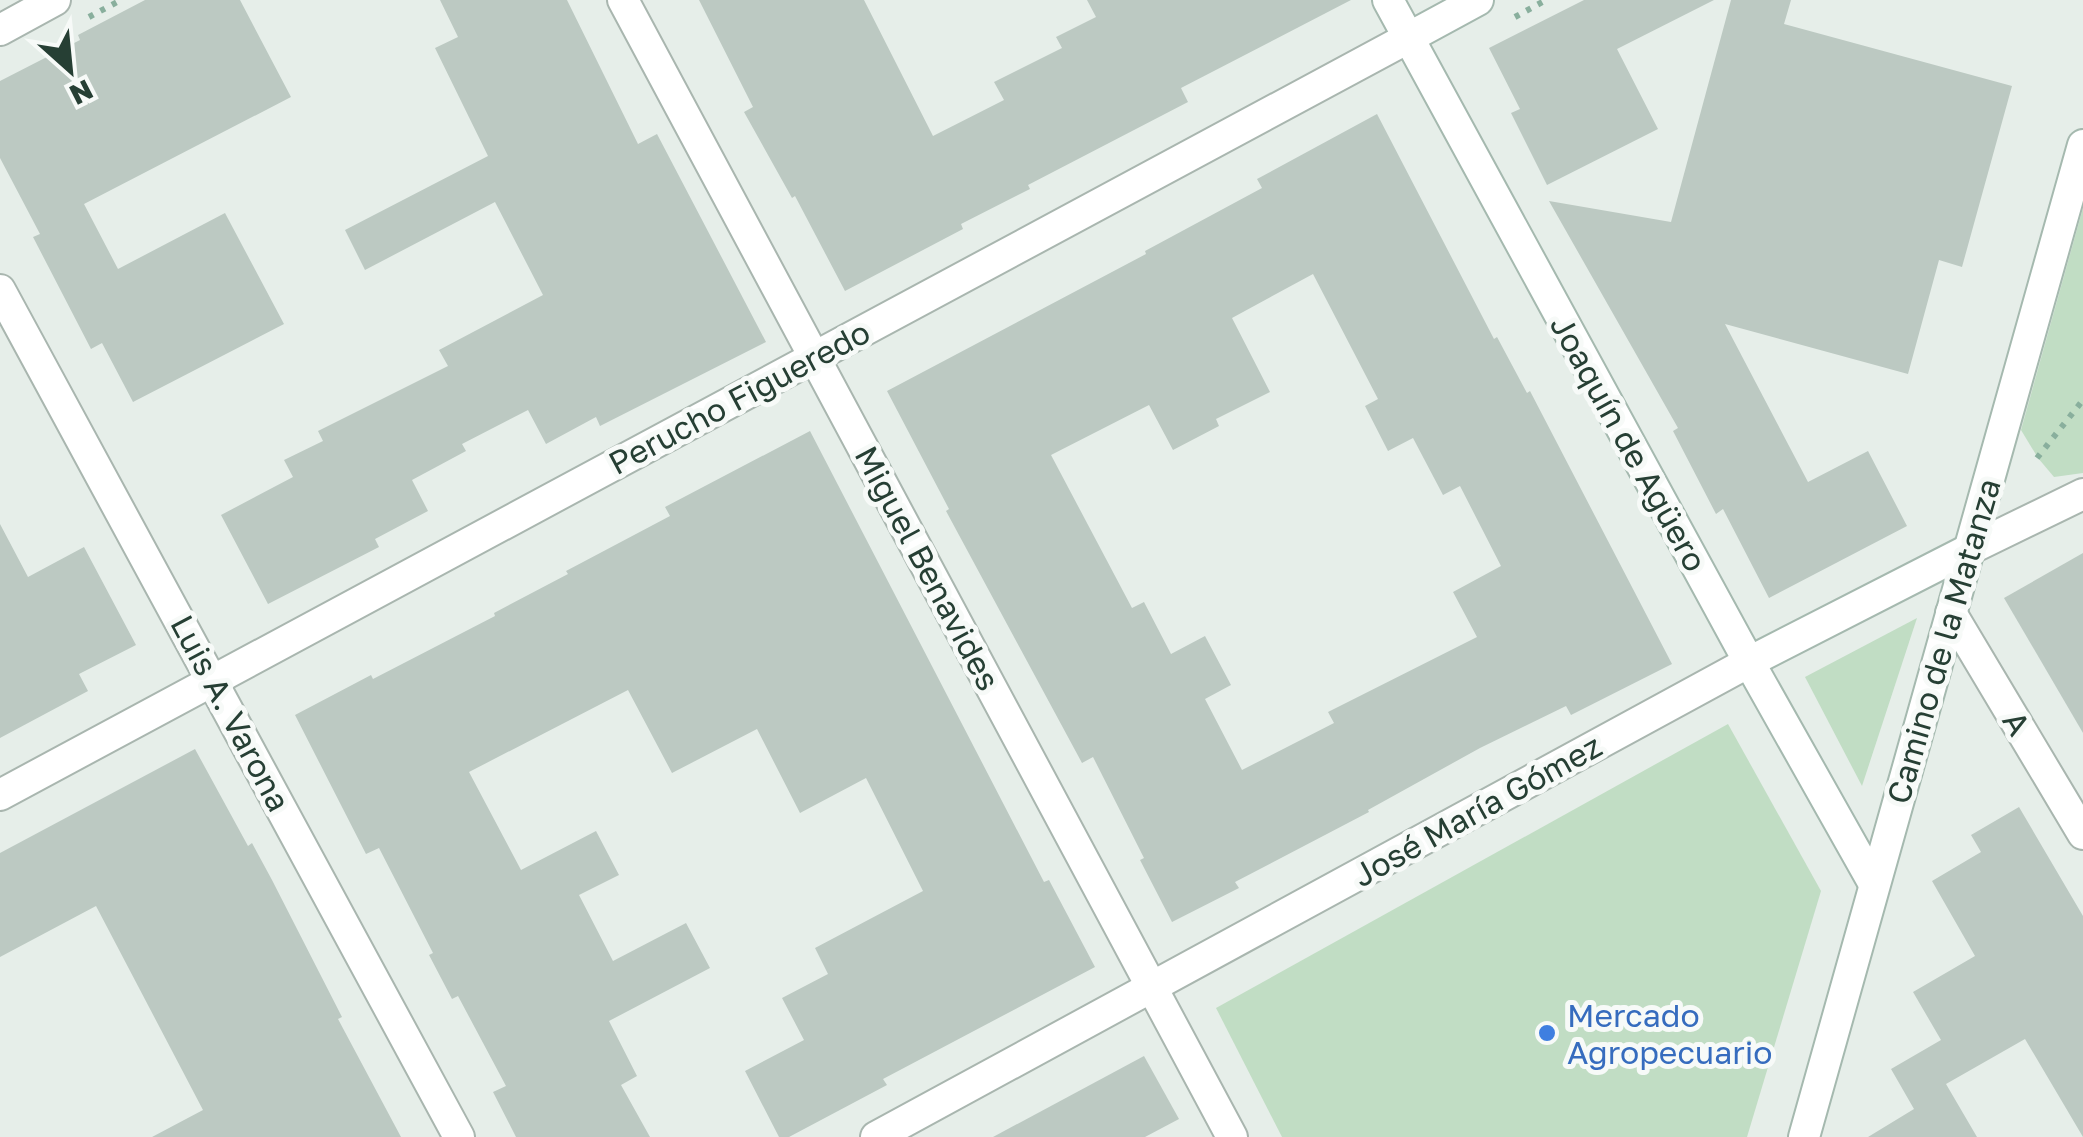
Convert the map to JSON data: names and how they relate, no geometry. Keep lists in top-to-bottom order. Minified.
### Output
{"streets":{"street":["Perucho Figueredo","Joaquín de Agüero","Miguel Benavides","Camino de la Matanza","Luis A. Varona","A","José María Gómez"]},"crossings":[["Perucho Figueredo","Joaquín de Agüero"],["Perucho Figueredo","Miguel Benavides"],["Perucho Figueredo","Luis A. Varona"],["Joaquín de Agüero","Camino de la Matanza"],["Joaquín de Agüero","José María Gómez"],["Miguel Benavides","José María Gómez"],["Camino de la Matanza","A"],["Camino de la Matanza","José María Gómez"]],"places":["Mercado Agropecuario"],"north":"bottom right"}
